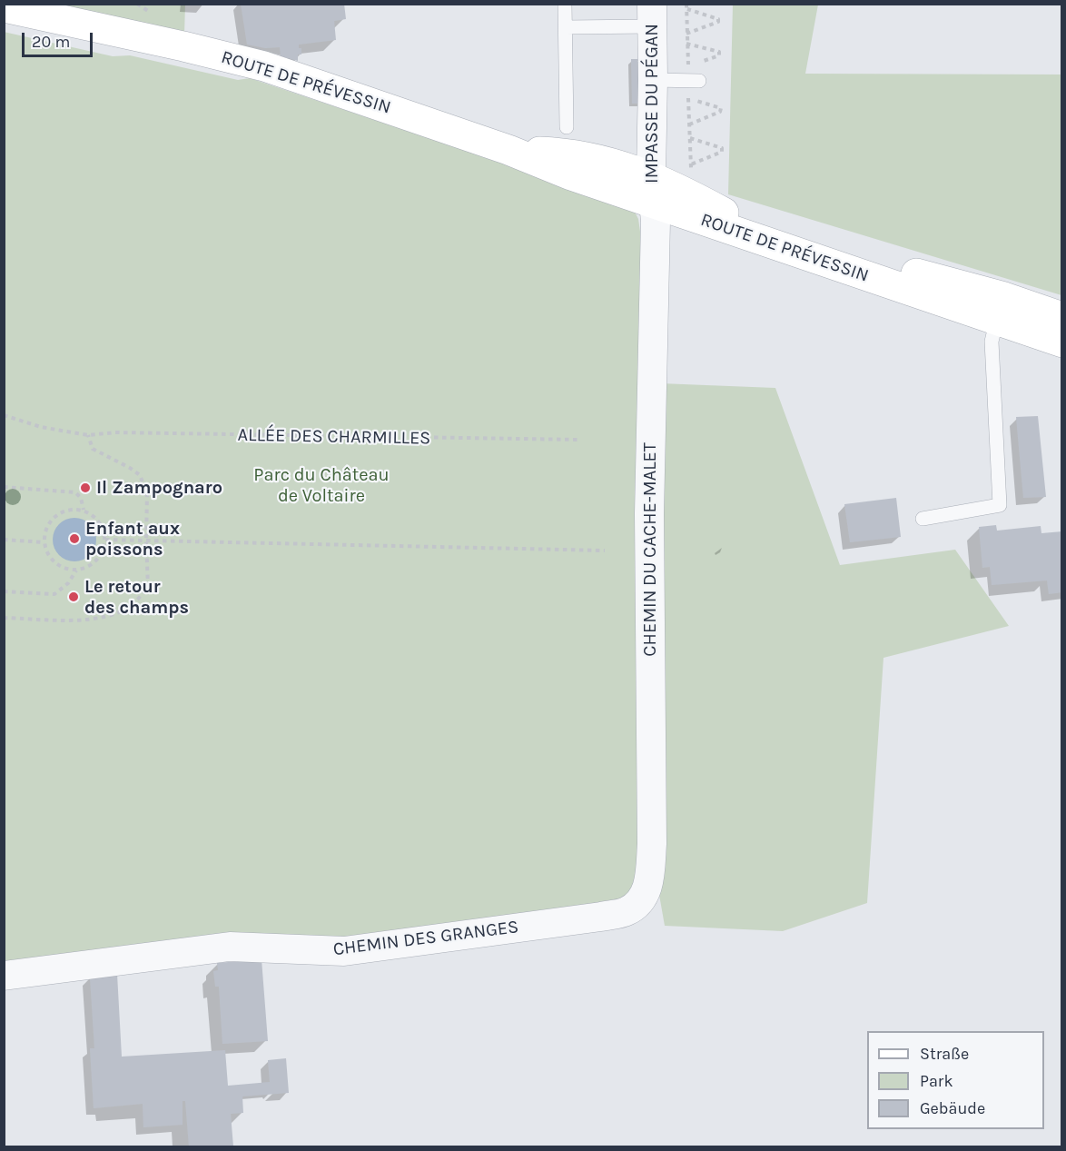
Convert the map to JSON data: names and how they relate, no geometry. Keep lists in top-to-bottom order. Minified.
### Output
{"streets":{"main road":["ROUTE DE PRÉVESSIN"],"street":["IMPASSE DU PÉGAN","CHEMIN DU CACHE-MALET","CHEMIN DES GRANGES"],"path":["ALLÉE DES CHARMILLES"]},"crossings":[["ROUTE DE PRÉVESSIN","IMPASSE DU PÉGAN"],["ROUTE DE PRÉVESSIN","CHEMIN DU CACHE-MALET"],["IMPASSE DU PÉGAN","CHEMIN DU CACHE-MALET"],["CHEMIN DU CACHE-MALET","CHEMIN DES GRANGES"]],"parks":["Parc du Château de Voltaire"],"places":["Il Zampognaro","Enfant aux poissons","Le retour des champs"],"legend":["Straße","Park","Gebäude"],"scale_bar":"20 m"}
